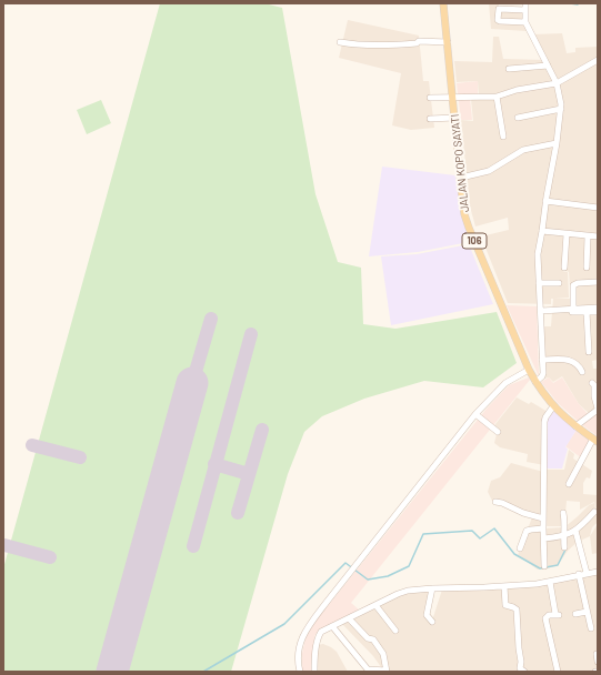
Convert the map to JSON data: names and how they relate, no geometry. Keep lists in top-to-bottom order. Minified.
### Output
{"streets":{"main road":["JALAN KOPO SAYATI","106"]}}
